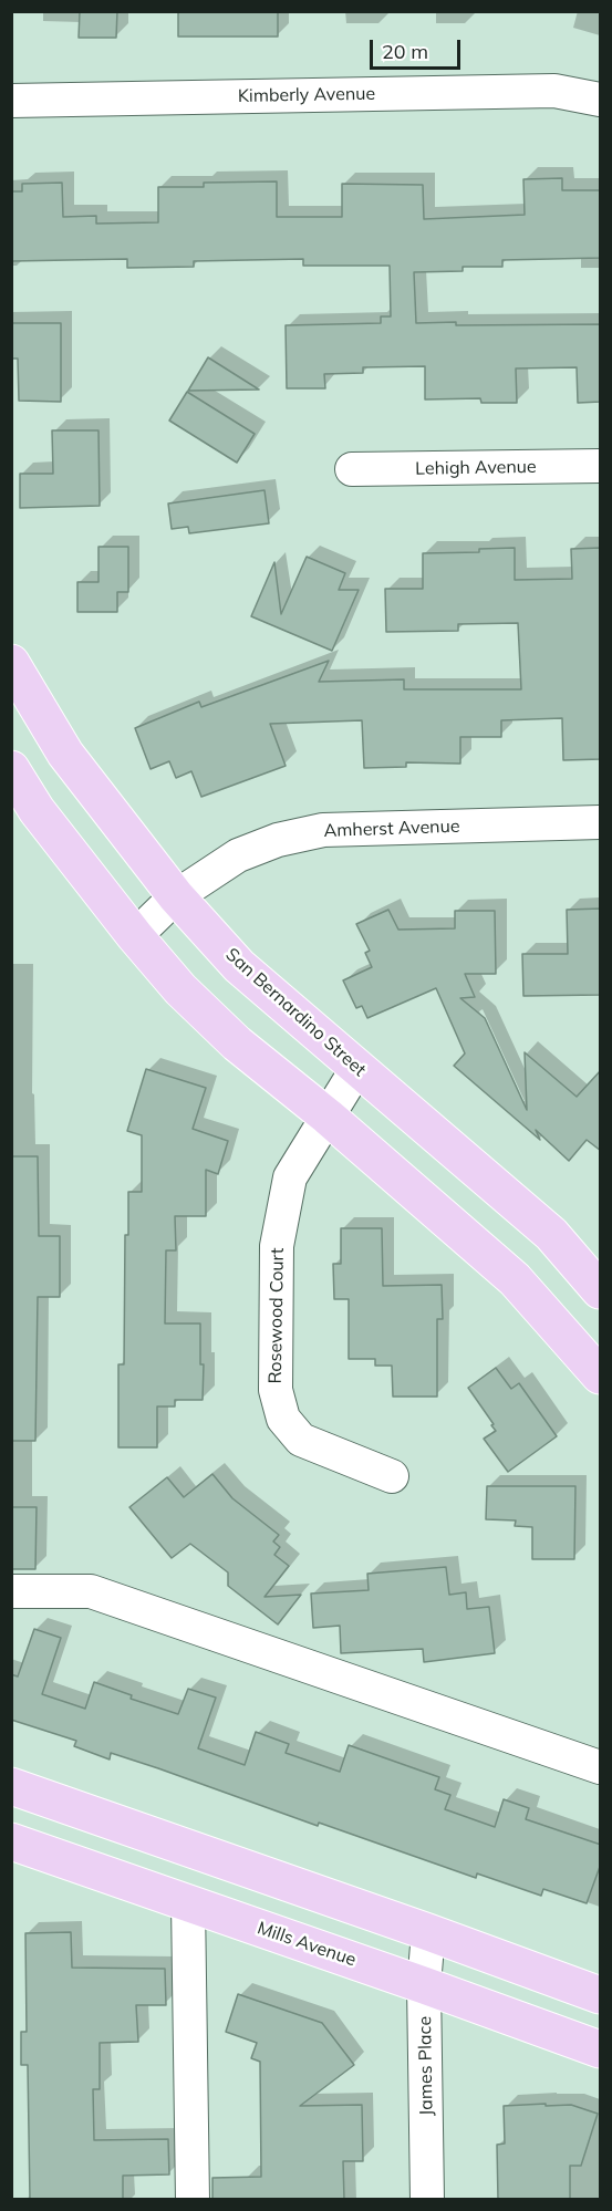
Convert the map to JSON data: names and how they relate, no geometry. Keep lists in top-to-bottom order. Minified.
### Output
{"streets":{"main road":["San Bernardino Street","Mills Avenue"],"street":["Kimberly Avenue","Lehigh Avenue","Amherst Avenue","Rosewood Court","James Place"]},"crossings":[["Amherst Avenue","San Bernardino Street"],["San Bernardino Street","Rosewood Court"],["Mills Avenue","James Place"]],"scale_bar":"20 m"}
